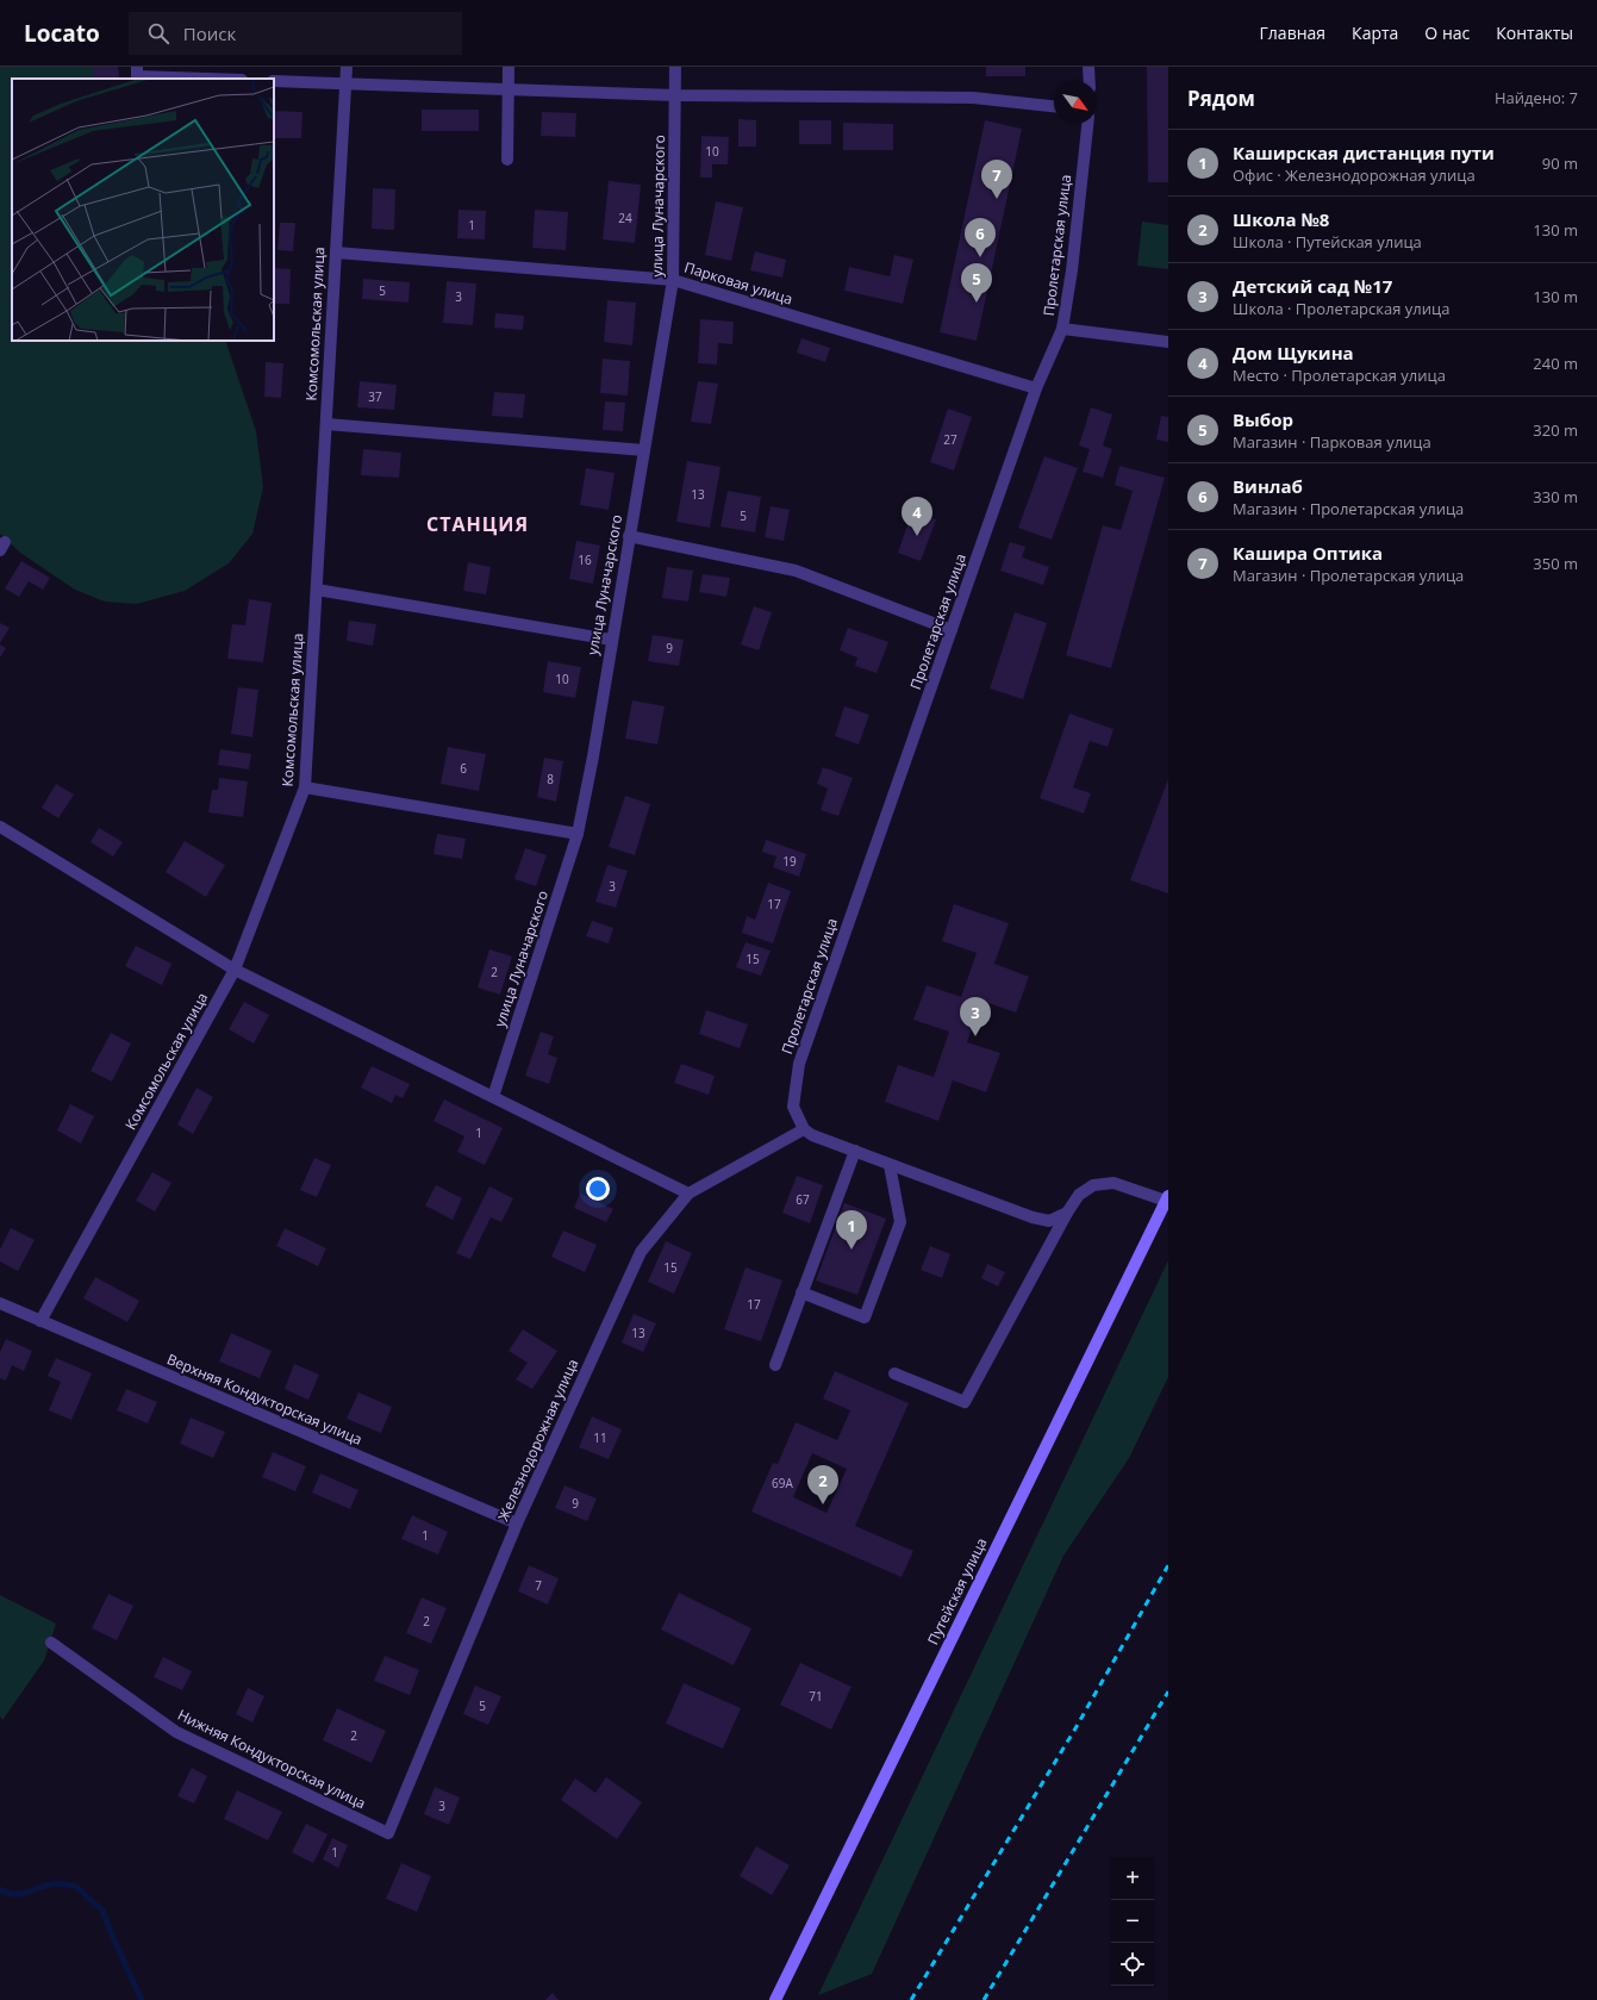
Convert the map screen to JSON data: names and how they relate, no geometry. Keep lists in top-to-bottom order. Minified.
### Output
{"streets":{"main road":["Путейская улица"],"street":["улица Луначарского","Пролетарская улица","Парковая улица","Комсомольская улица","Верхняя Кондукторская улица","Железнодорожная улица","Нижняя Кондукторская улица"]},"crossings":[["улица Луначарского","Парковая улица"],["Пролетарская улица","Парковая улица"],["Пролетарская улица","Железнодорожная улица"],["Парковая улица","Комсомольская улица"],["Комсомольская улица","Верхняя Кондукторская улица"],["Верхняя Кондукторская улица","Железнодорожная улица"],["Железнодорожная улица","Нижняя Кондукторская улица"]],"districts":["СТАНЦИЯ"],"house_numbers":["10","24","1","5","3","37","27","13","5","16","9","10","6","8","19","3","17","15","2","1","67","15","17","13","11","69А","9","1","7","2","71","5","2","3","1"],"north":"bottom right","page":{"header":"Locato","search":"Поиск","nav":["Главная","Карта","О нас","Контакты"],"heading":["Рядом","Найдено: 7"],"list":[{"mark":"1","name":"Каширская дистанция пути","note":"Офис · Железнодорожная улица","value":"90 m"},{"mark":"2","name":"Школа №8","note":"Школа · Путейская улица","value":"130 m"},{"mark":"3","name":"Детский сад №17","note":"Школа · Пролетарская улица","value":"130 m"},{"mark":"4","name":"Дом Щукина","note":"Место · Пролетарская улица","value":"240 m"},{"mark":"5","name":"Выбор","note":"Магазин · Парковая улица","value":"320 m"},{"mark":"6","name":"Винлаб","note":"Магазин · Пролетарская улица","value":"330 m"},{"mark":"7","name":"Кашира Оптика","note":"Магазин · Пролетарская улица","value":"350 m"}],"pins":["7","6","5","4","3","1","2"],"map_buttons":["+","−"]}}
